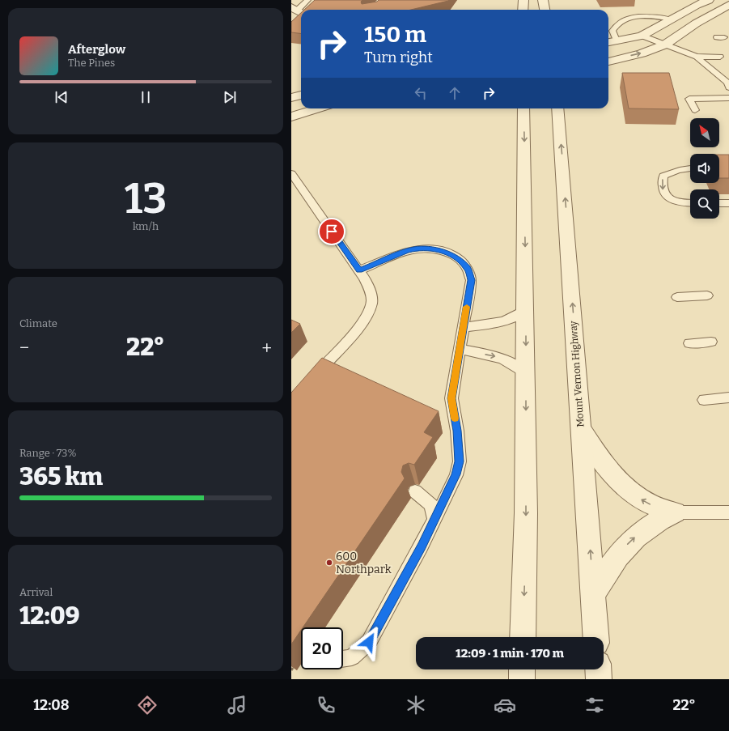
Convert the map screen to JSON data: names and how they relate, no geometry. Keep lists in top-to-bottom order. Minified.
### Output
{"streets":{"street":["Mount Vernon Highway"]},"places":["600 Northpark"],"north":"top left","page":{"turn":["150 m","Turn right"],"song":["Afterglow","The Pines"],"tile":[["13","km/h"],"Climate",["Range · 73%","365 km"],["Arrival","12:09"]],"heat":["−","22°","+"],"limit":"20","trip":"12:09 · 1 min · 170 m","tabs":["12:08","22°"]}}
